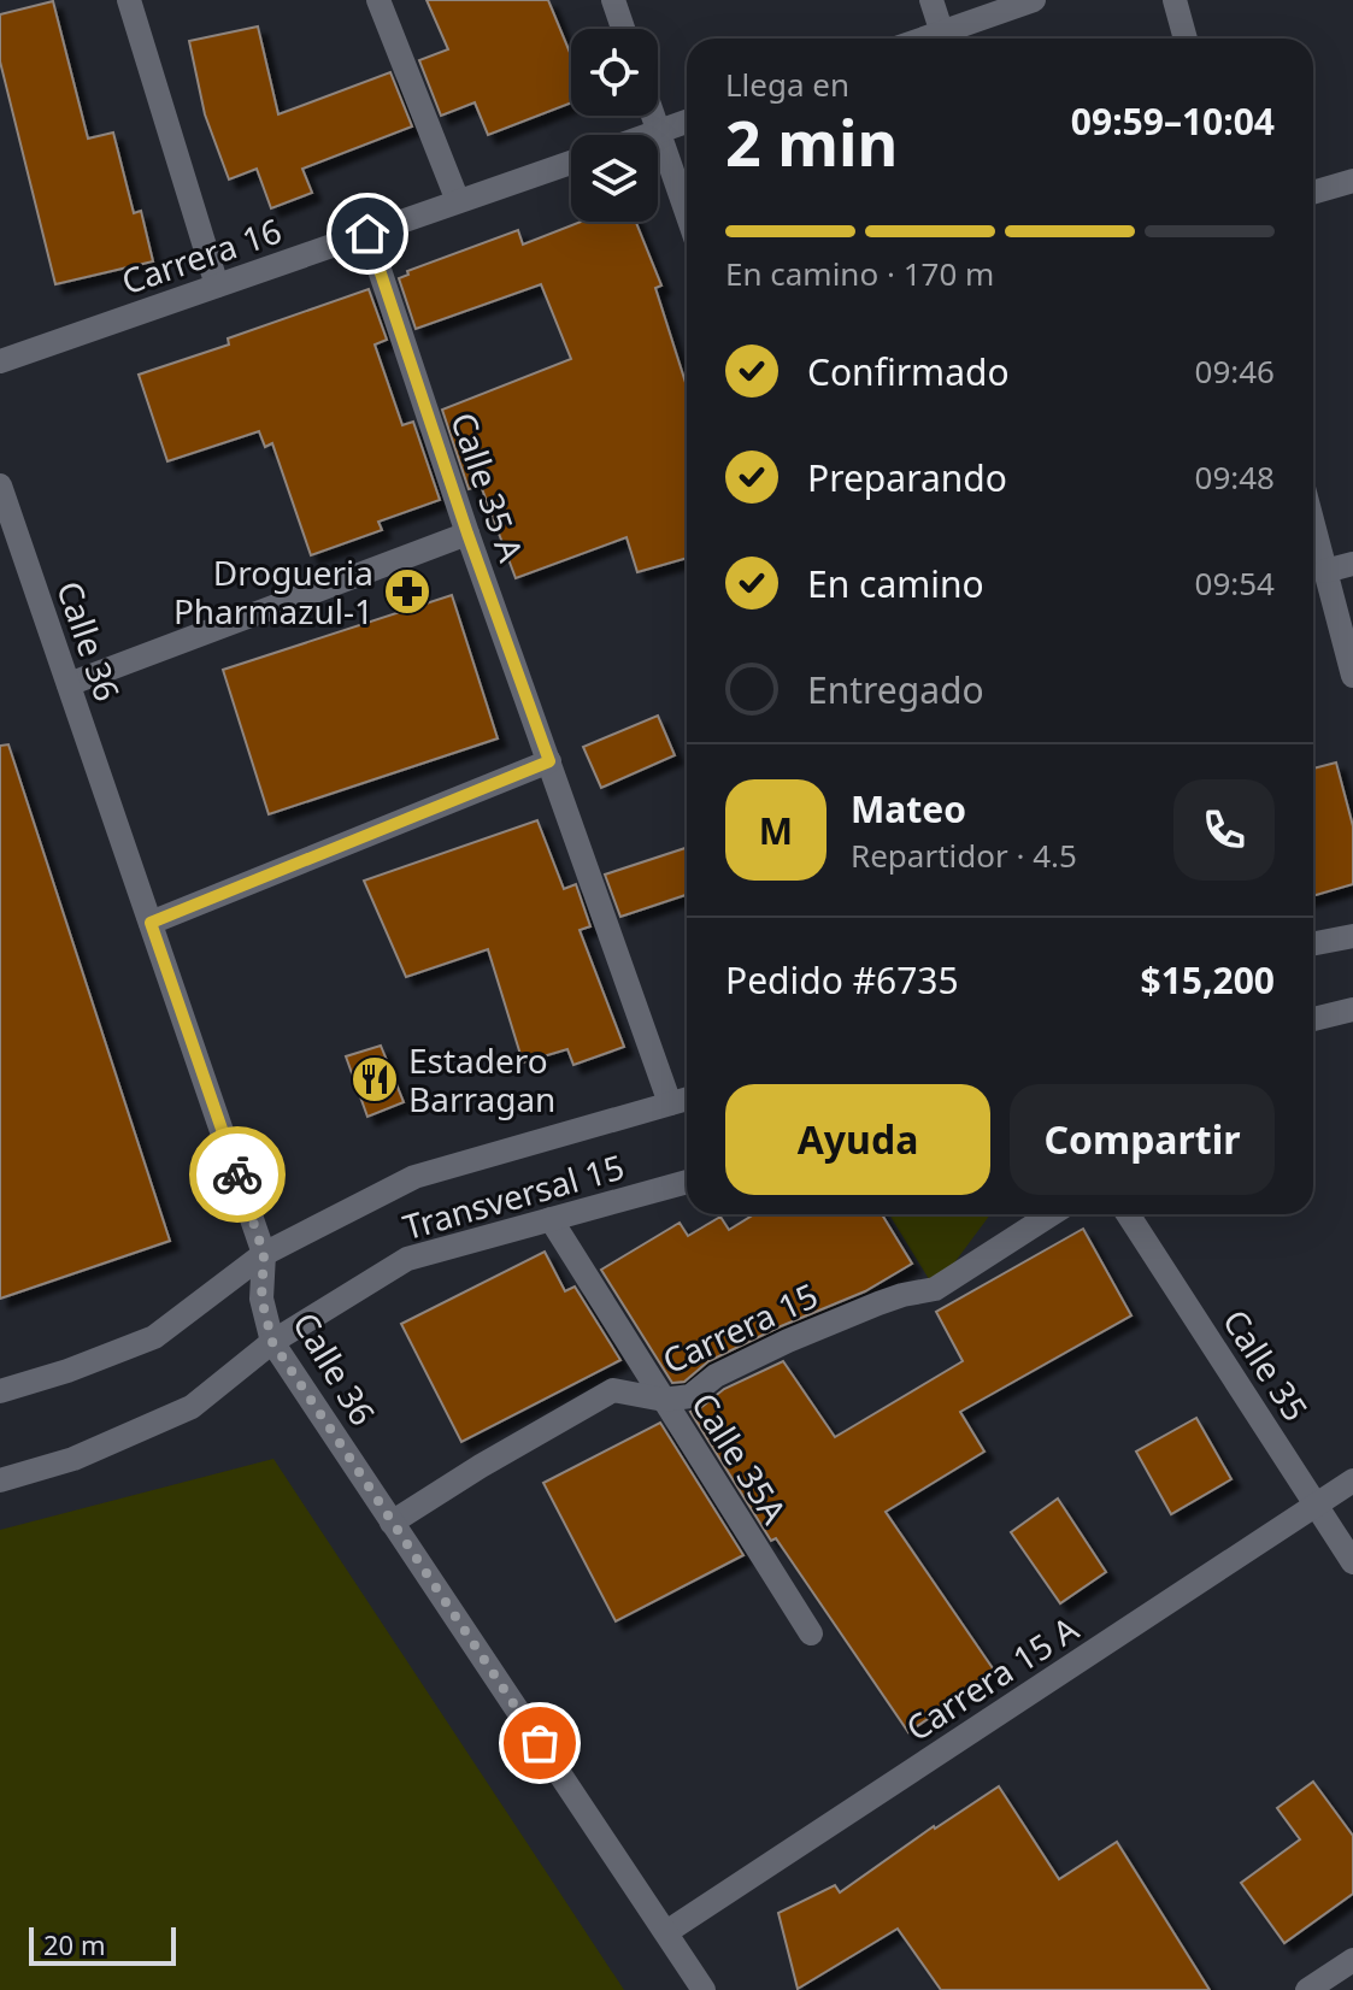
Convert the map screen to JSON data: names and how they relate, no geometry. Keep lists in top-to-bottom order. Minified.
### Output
{"streets":{"street":["Carrera 16","Calle 35 A","Calle 36","Transversal 15","Carrera 15","Calle 35","Calle 35A","Carrera 15 A"]},"crossings":[["Carrera 16","Calle 35 A"],["Calle 35 A","Transversal 15"],["Calle 36","Transversal 15"],["Calle 36","Carrera 15"],["Calle 36","Carrera 15 A"],["Transversal 15","Calle 35A"],["Carrera 15","Calle 35A"],["Calle 35","Carrera 15 A"]],"places":{"pharmacy":["Drogueria Pharmazul-1"],"restaurant":["Estadero Barragan"]},"scale_bar":"20 m","page":{"heading":["2 min","Llega en","09:59–10:04"],"panel":["Mateo","Repartidor · 4.5","Pedido #6735","$15,200"],"bar":"En camino · 170 m","list":[["Confirmado","09:46"],["Preparando","09:48"],["En camino","09:54"],"Entregado"],"round":"M","buttons":["Ayuda","Compartir"],"scale":"20 m"}}
